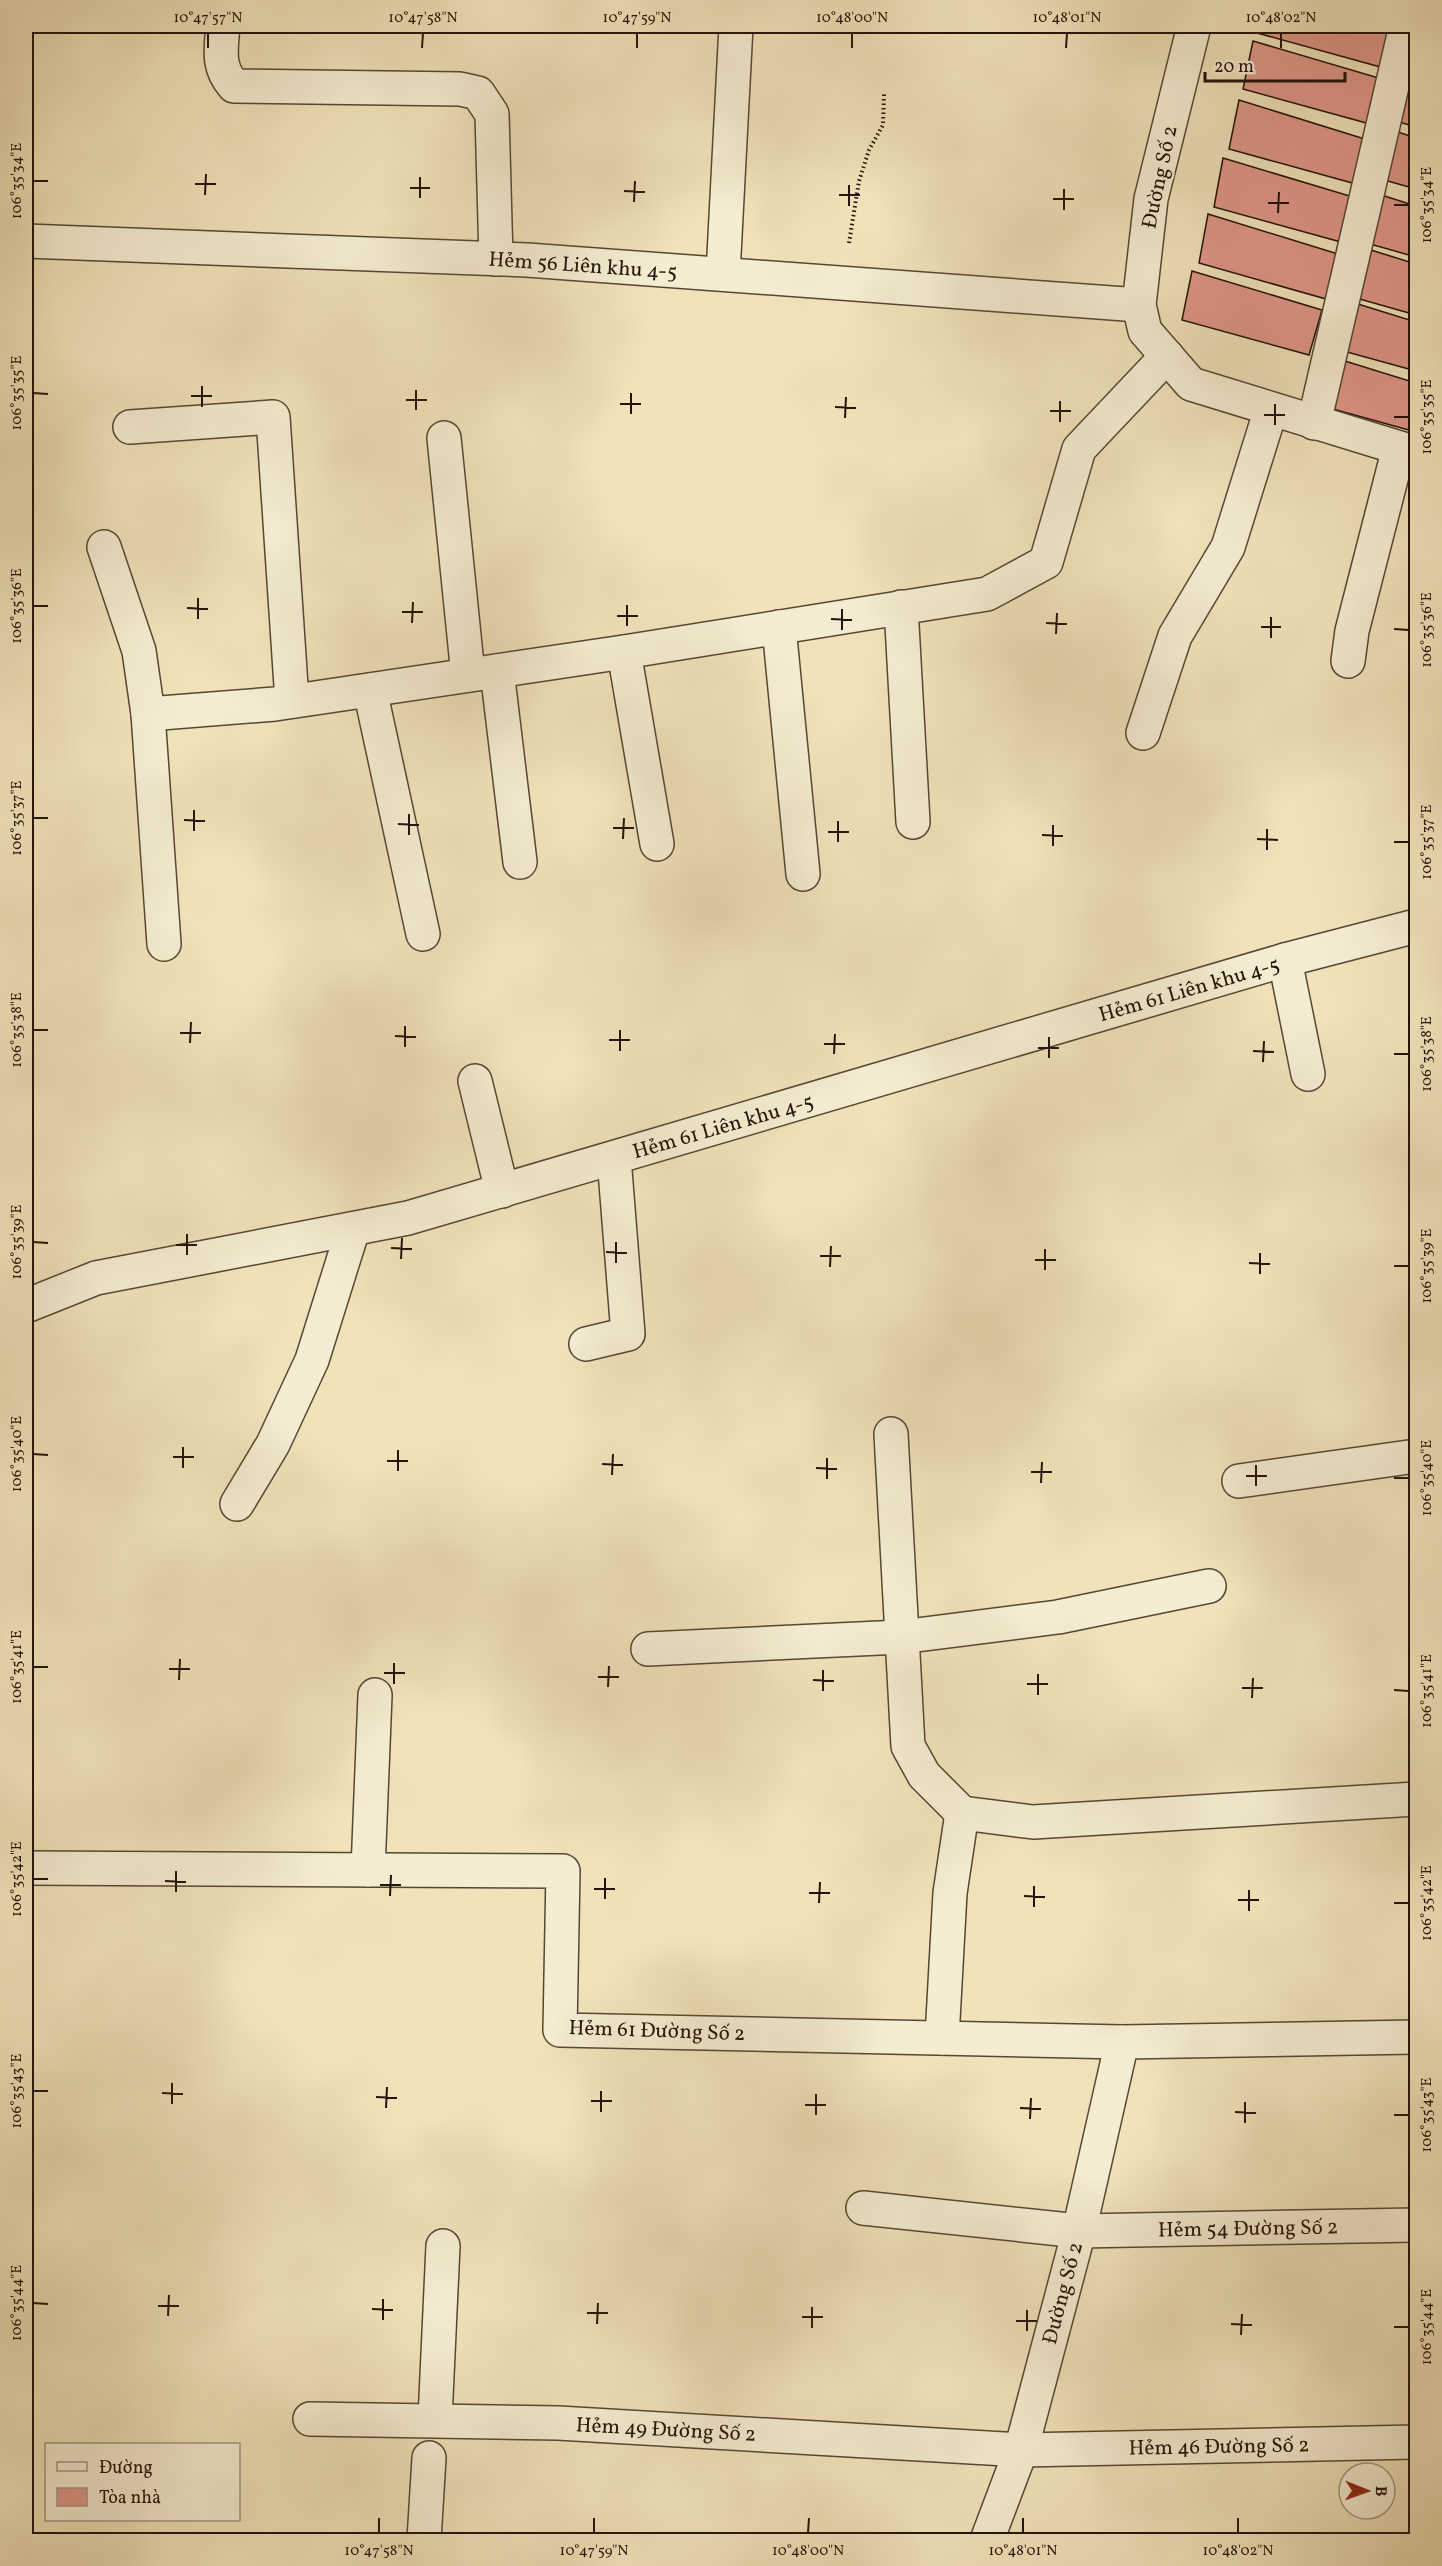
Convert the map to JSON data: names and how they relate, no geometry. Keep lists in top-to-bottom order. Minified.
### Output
{"streets":{"street":["Đường Số 2","Hẻm 56 Liên khu 4-5","Hẻm 61 Liên khu 4-5","Hẻm 61 Đường Số 2","Hẻm 54 Đường Số 2","Hẻm 49 Đường Số 2","Hẻm 46 Đường Số 2"]},"crossings":[["Đường Số 2","Hẻm 56 Liên khu 4-5"],["Đường Số 2","Hẻm 61 Đường Số 2"],["Đường Số 2","Hẻm 54 Đường Số 2"],["Đường Số 2","Hẻm 49 Đường Số 2"],["Đường Số 2","Hẻm 46 Đường Số 2"],["Hẻm 49 Đường Số 2","Hẻm 46 Đường Số 2"]],"legend":["Đường","Tòa nhà"],"scale_bar":"20 m","north":"right","coordinates":["10°47'57\"N","10°47'58\"N","10°47'59\"N","10°48'00\"N","10°48'01\"N","10°48'02\"N","106°35'34\"E","106°35'35\"E","106°35'36\"E","106°35'37\"E","106°35'38\"E","106°35'39\"E","106°35'40\"E","106°35'41\"E","106°35'42\"E","106°35'43\"E","106°35'44\"E"]}
